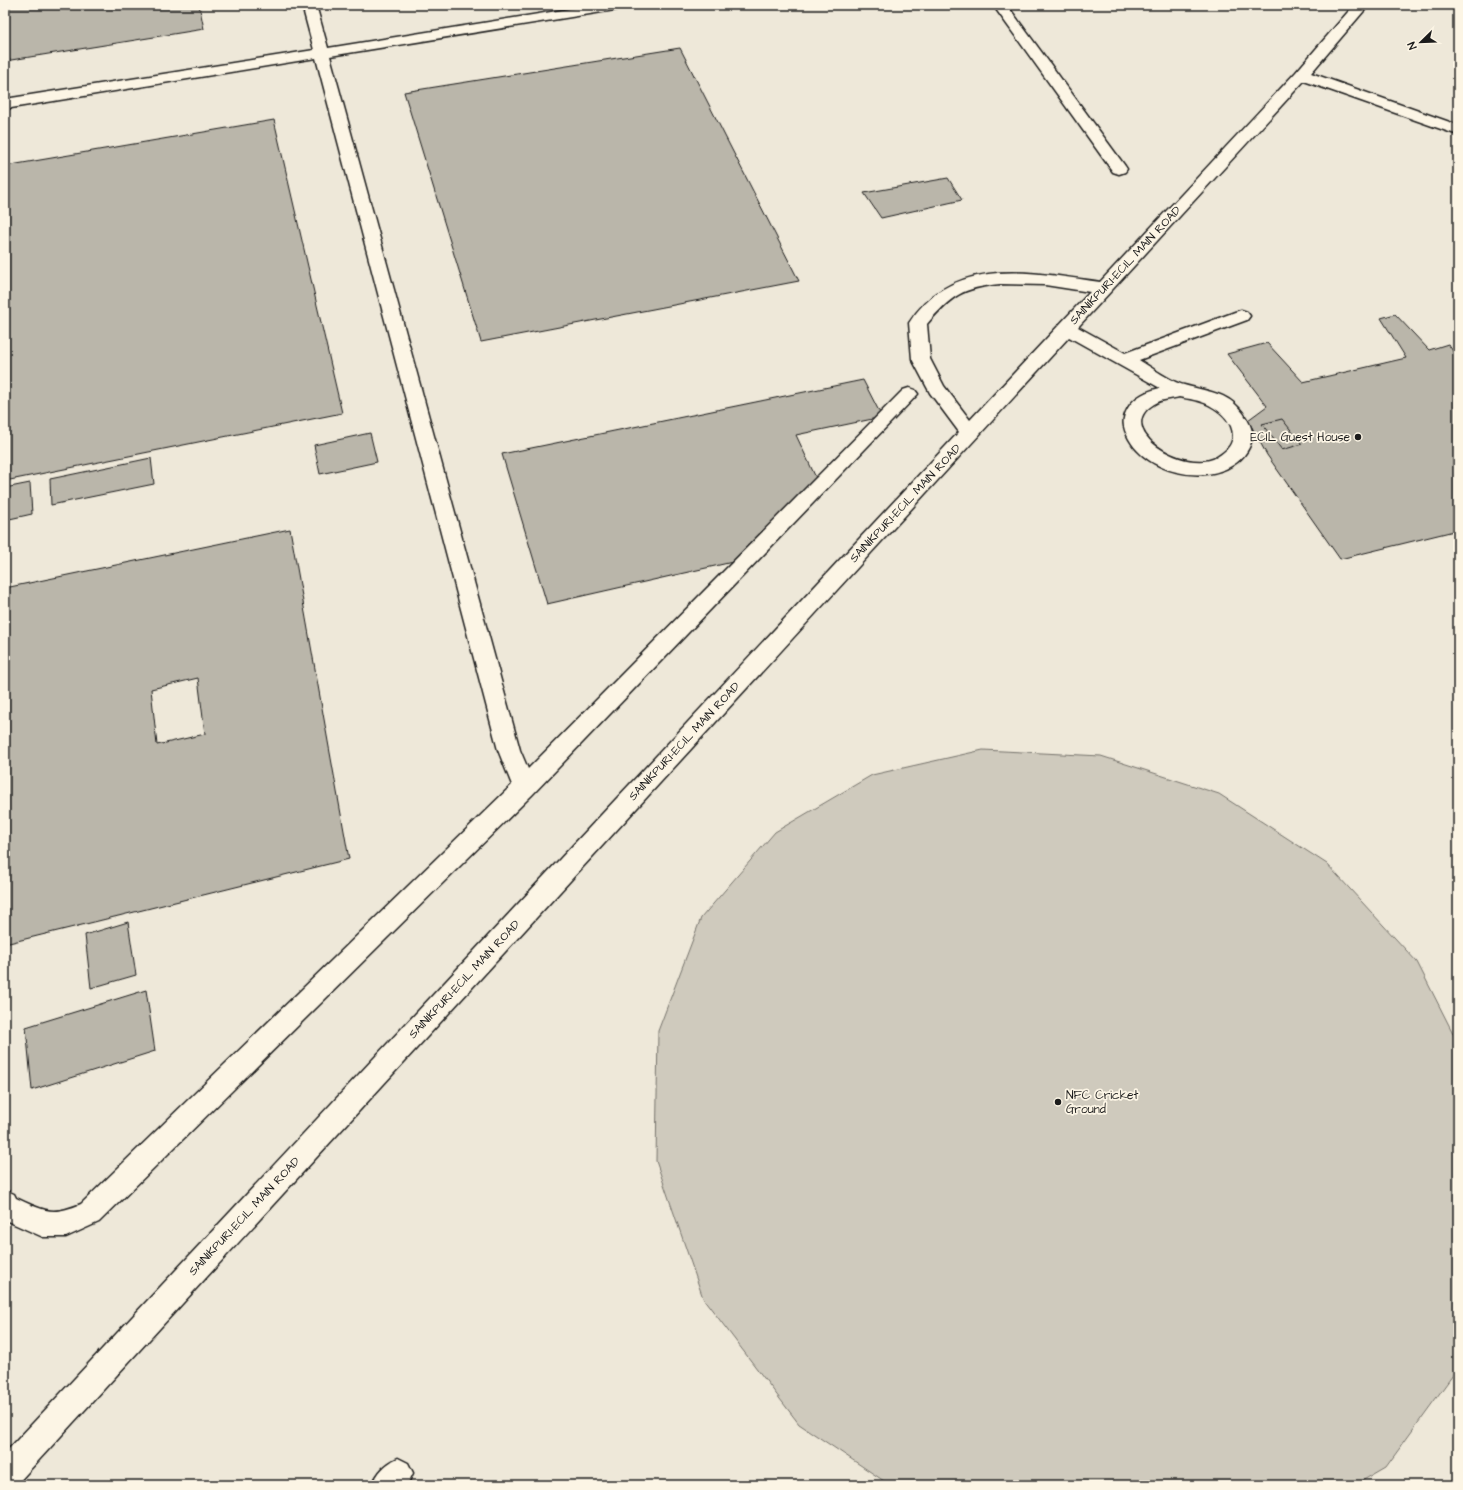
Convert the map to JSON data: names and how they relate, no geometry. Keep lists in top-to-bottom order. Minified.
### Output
{"streets":{"street":["SAINIKPURI-ECIL MAIN ROAD"]},"places":["ECIL Guest House","NFC Cricket Ground"],"north":"bottom left"}
